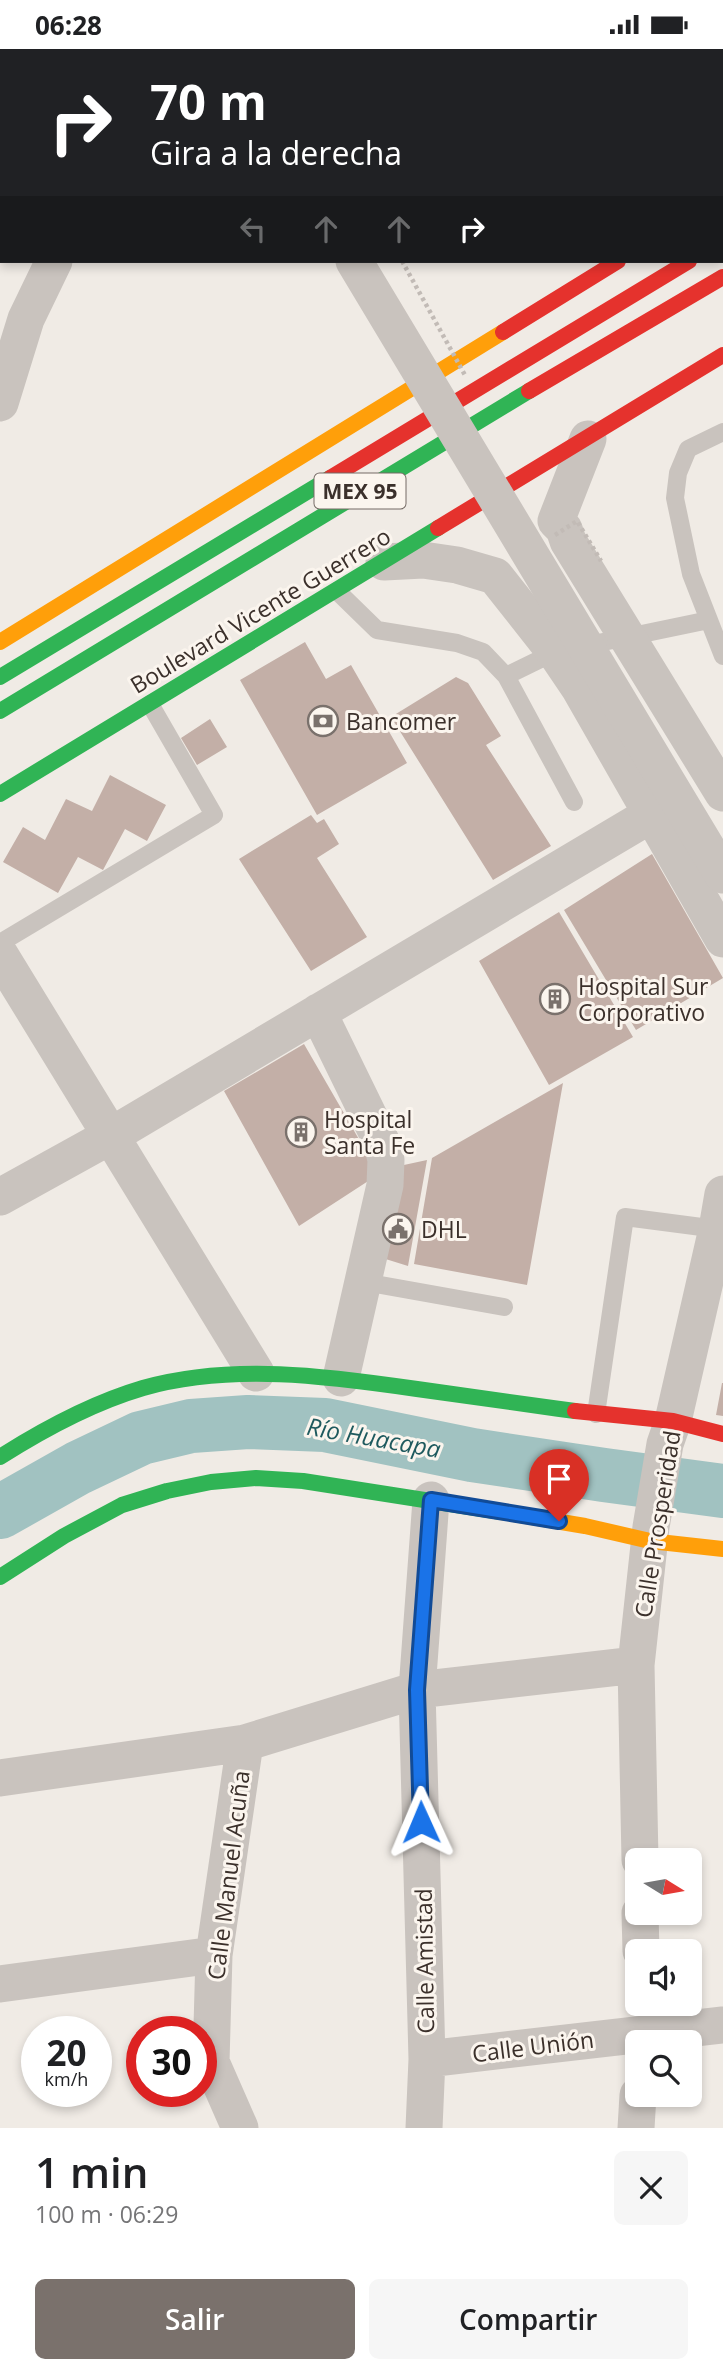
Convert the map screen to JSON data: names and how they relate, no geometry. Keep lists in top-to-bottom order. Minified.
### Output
{"streets":{"main road":["MEX 95","Boulevard Vicente Guerrero"],"street":["Calle Prosperidad","Calle Manuel Acuña","Calle Amistad","Calle Unión"]},"crossings":[["Calle Amistad","Calle Unión"]],"water":["Río Huacapa"],"places":{"bank":["Bancomer"],"building":["Hospital Sur Corporativo","Hospital Santa Fe"],"public building":["DHL"]},"north":"right","page":{"status":"06:28","turn":["70 m","Gira a la derecha"],"speed":"20 km/h","limit":"30","heading":["1 min","100 m · 06:29"],"buttons":["Salir","Compartir"]}}
